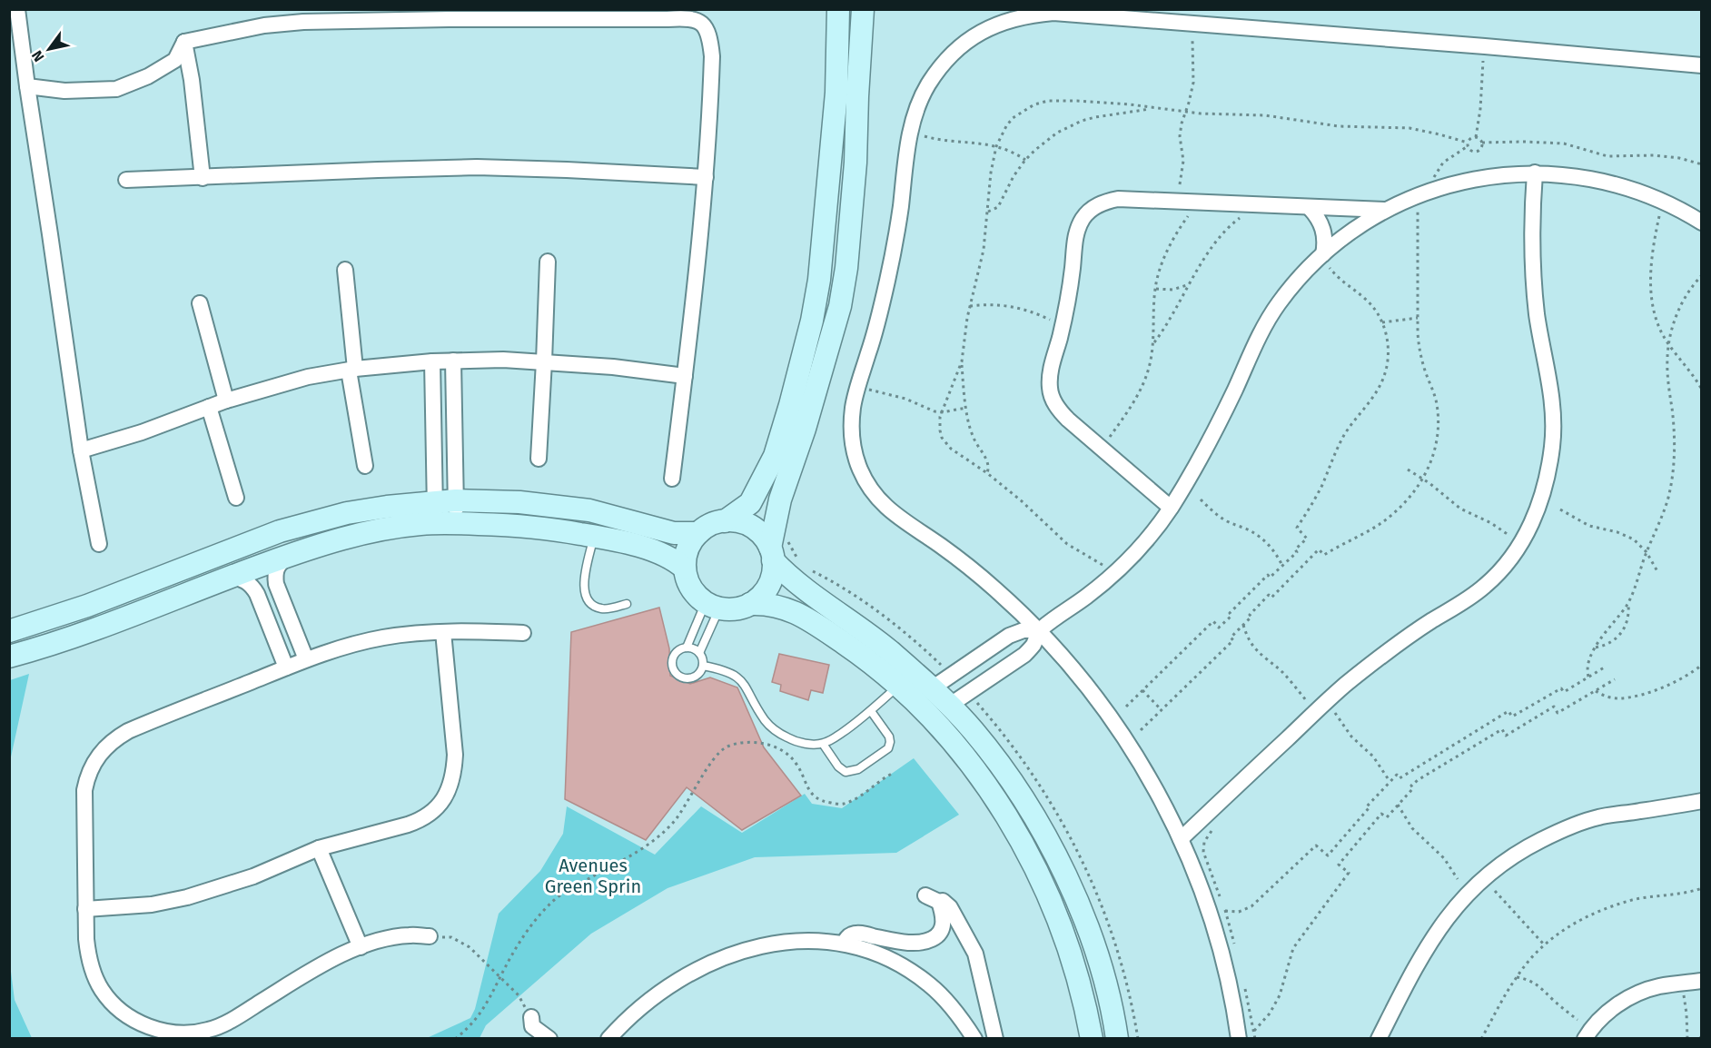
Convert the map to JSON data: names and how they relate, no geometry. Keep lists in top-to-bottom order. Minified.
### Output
{"parks":["Avenues Green Sprin"],"north":"bottom left"}
